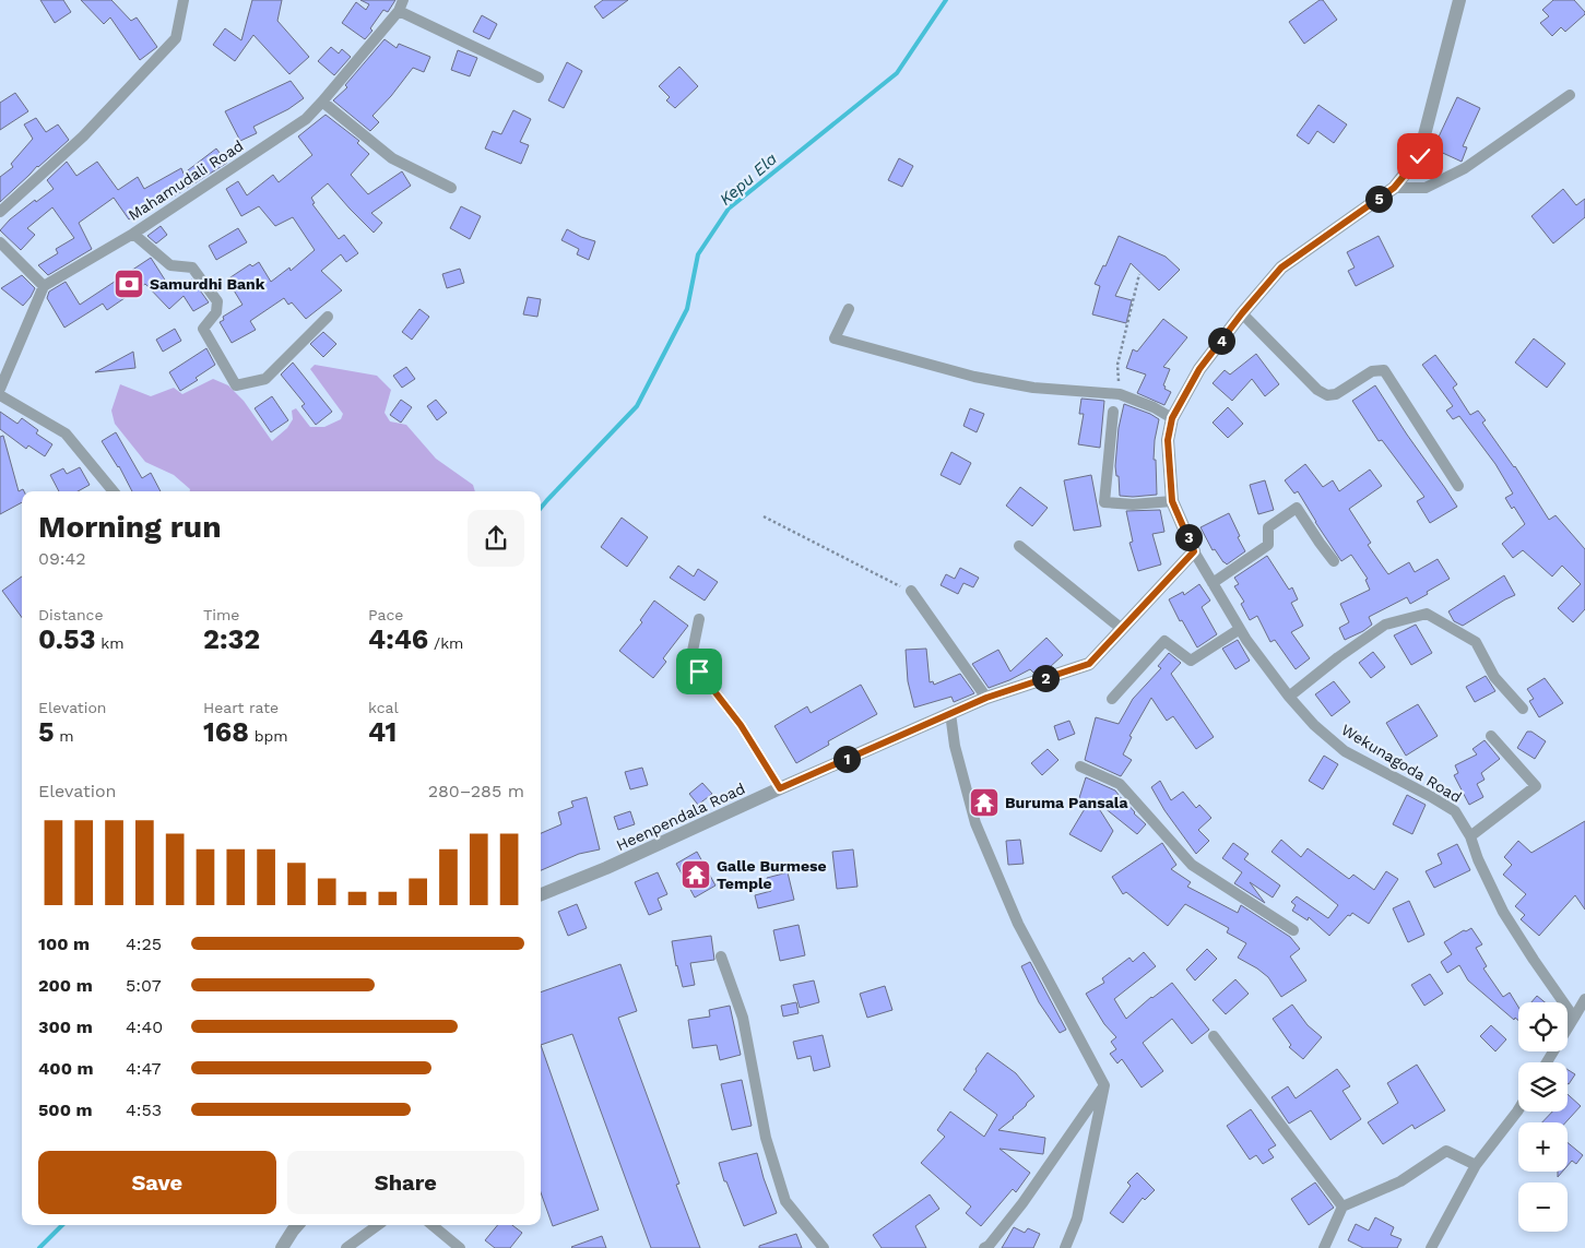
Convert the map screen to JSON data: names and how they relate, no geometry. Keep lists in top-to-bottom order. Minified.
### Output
{"streets":{"street":["Mahamudali Road","Wekunagoda Road","Heenpendala Road"]},"crossings":[["Wekunagoda Road","Heenpendala Road"]],"water":["Kepu Ela"],"places":{"bank":["Samurdhi Bank"],"temple":["Buruma Pansala","Galle Burmese Temple"]},"page":{"pins":["5","4","3","2","1"],"heading":["Morning run","09:42"],"stats":[["Distance","0.53 km"],["Time","2:32"],["Pace","4:46 /km"],["Elevation","5 m"],["Heart rate","168 bpm"],["kcal","41"]],"chart":["Elevation","280–285 m"],"list":[{"name":"100 m","note":"4:25"},{"name":"200 m","note":"5:07"},{"name":"300 m","note":"4:40"},{"name":"400 m","note":"4:47"},{"name":"500 m","note":"4:53"}],"map_buttons":["+","−"],"buttons":["Save","Share"]}}
